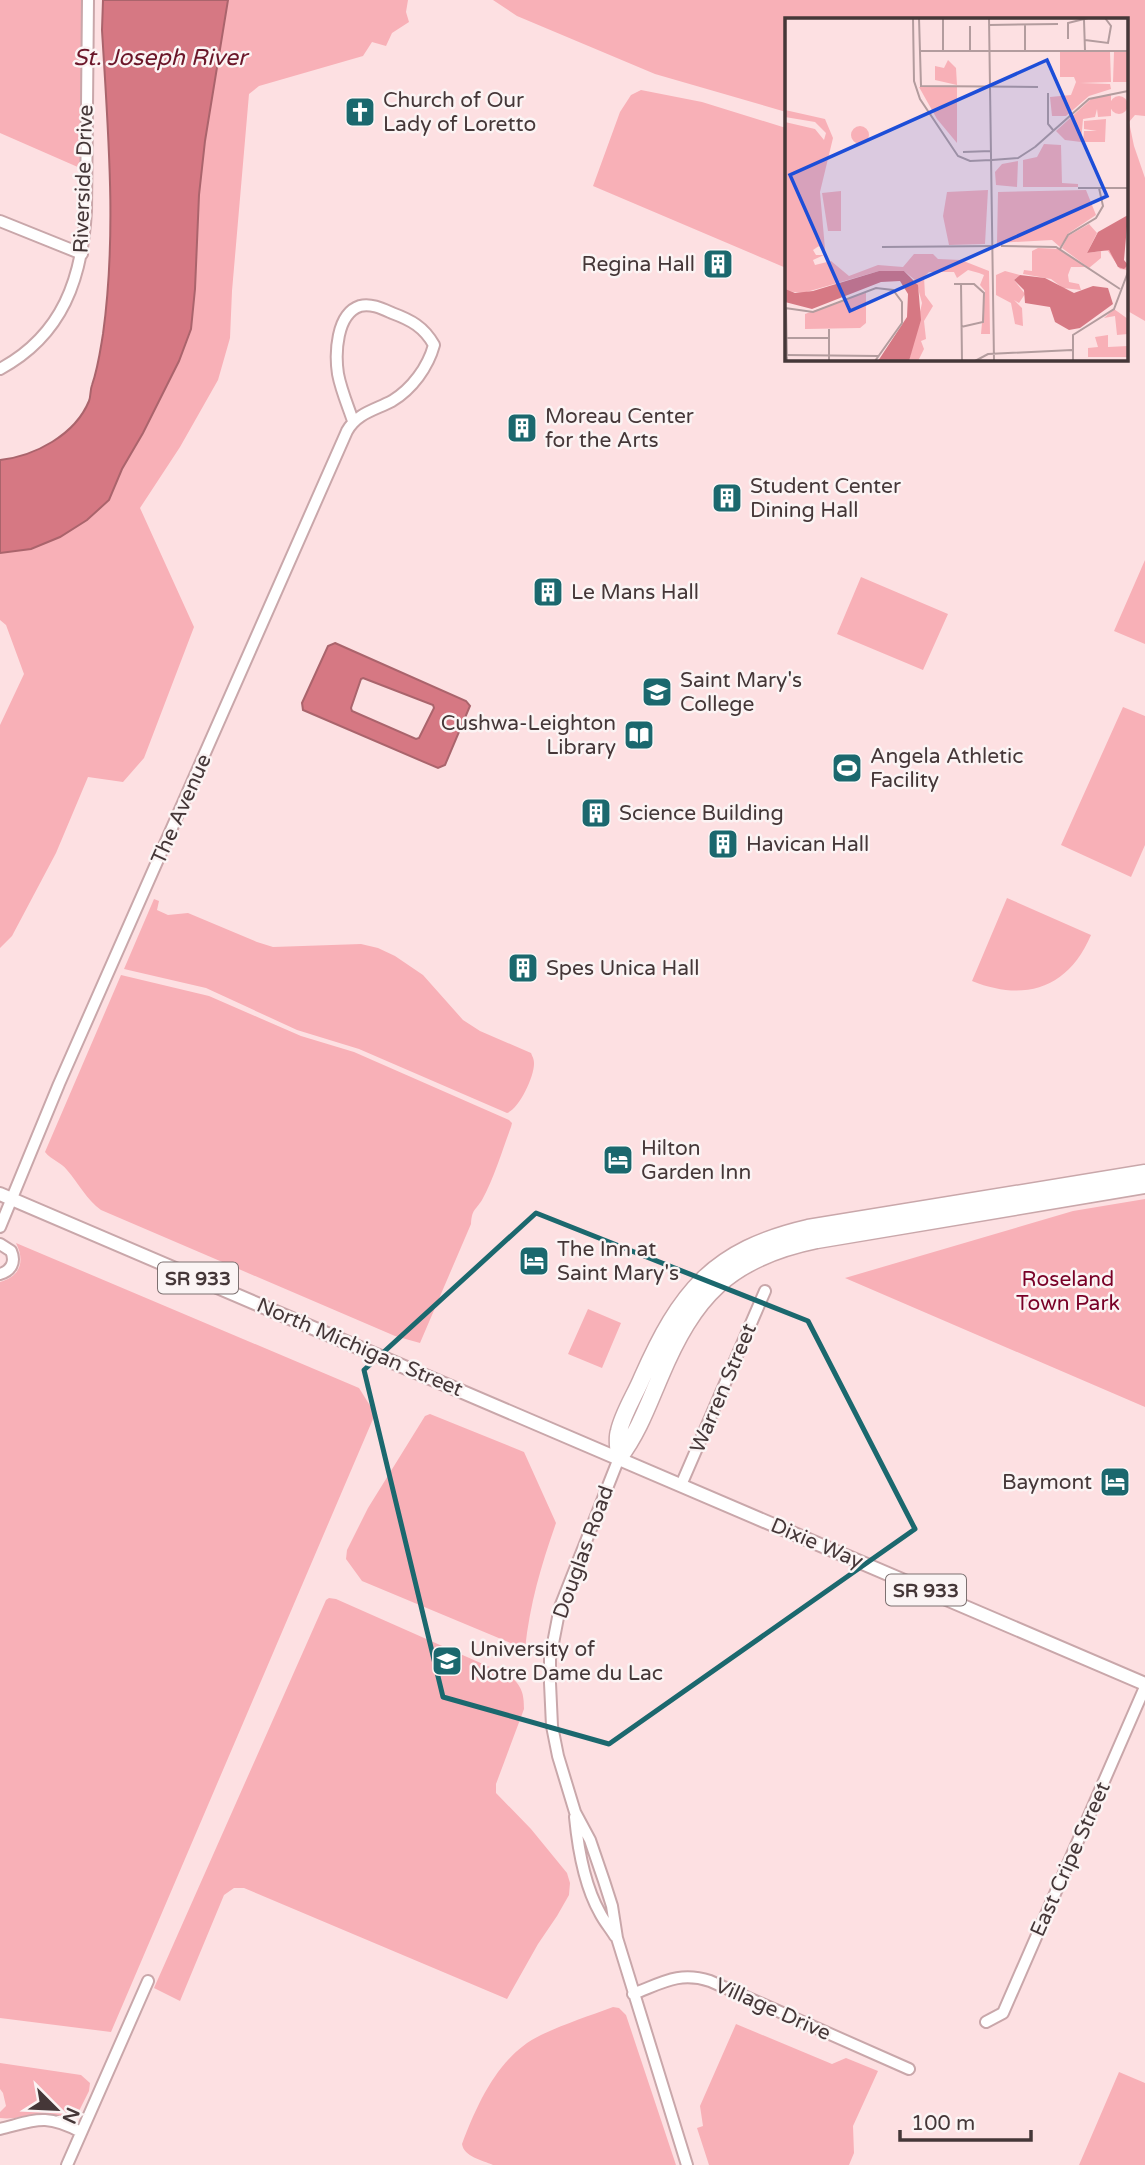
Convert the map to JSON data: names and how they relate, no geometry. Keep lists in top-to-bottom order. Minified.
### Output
{"streets":{"main road":["SR 933","North Michigan Street","Dixie Way"],"street":["Riverside Drive","The Avenue","Warren Street","Douglas Road","East Cripe Street","Village Drive"]},"crossings":[["The Avenue","North Michigan Street"],["North Michigan Street","Warren Street"],["North Michigan Street","Dixie Way"],["North Michigan Street","Douglas Road"],["Warren Street","Dixie Way"],["Dixie Way","East Cripe Street"],["Douglas Road","Village Drive"]],"water":["St. Joseph River"],"parks":["Roseland Town Park"],"places":{"church":["Church of Our Lady of Loretto"],"building":["Regina Hall","Moreau Center for the Arts","Student Center Dining Hall","Le Mans Hall","Science Building","Havican Hall","Spes Unica Hall"],"school or university":["Saint Mary's College","University of Notre Dame du Lac"],"library":["Cushwa-Leighton Library"],"sports":["Angela Athletic Facility"],"hotel":["Hilton Garden Inn","The Inn at Saint Mary's","Baymont"]},"scale_bar":"100 m","north":"bottom right"}
